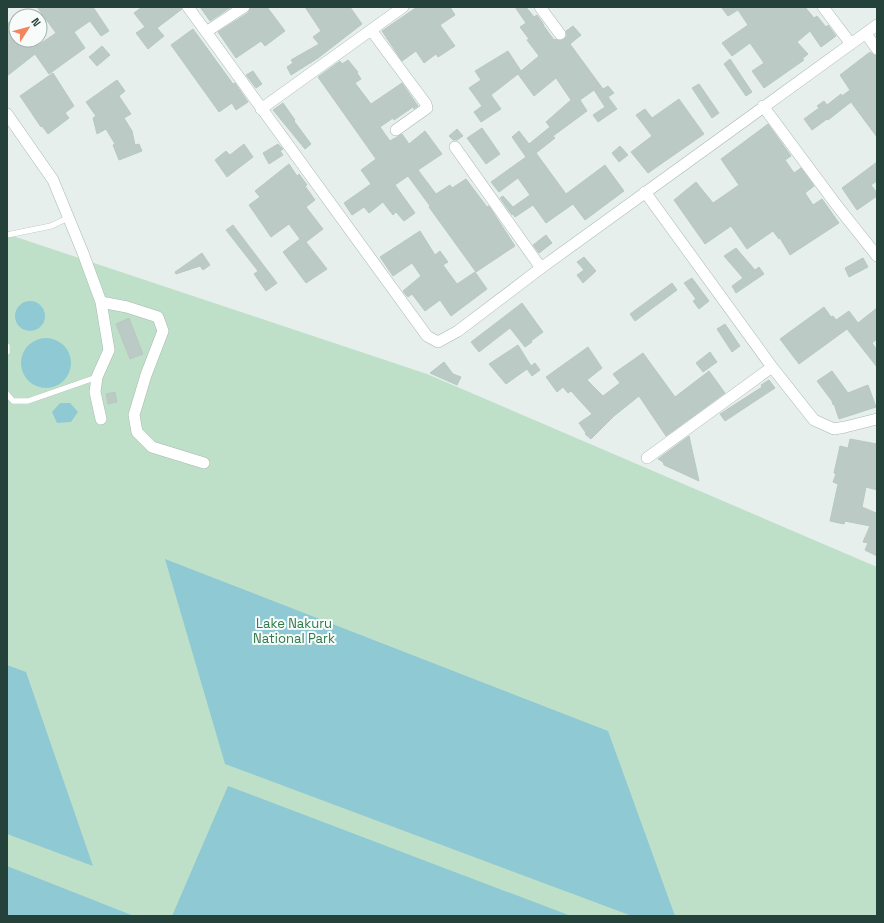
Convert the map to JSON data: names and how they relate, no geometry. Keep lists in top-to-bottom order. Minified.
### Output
{"parks":["Lake Nakuru National Park"],"north":"top right"}
